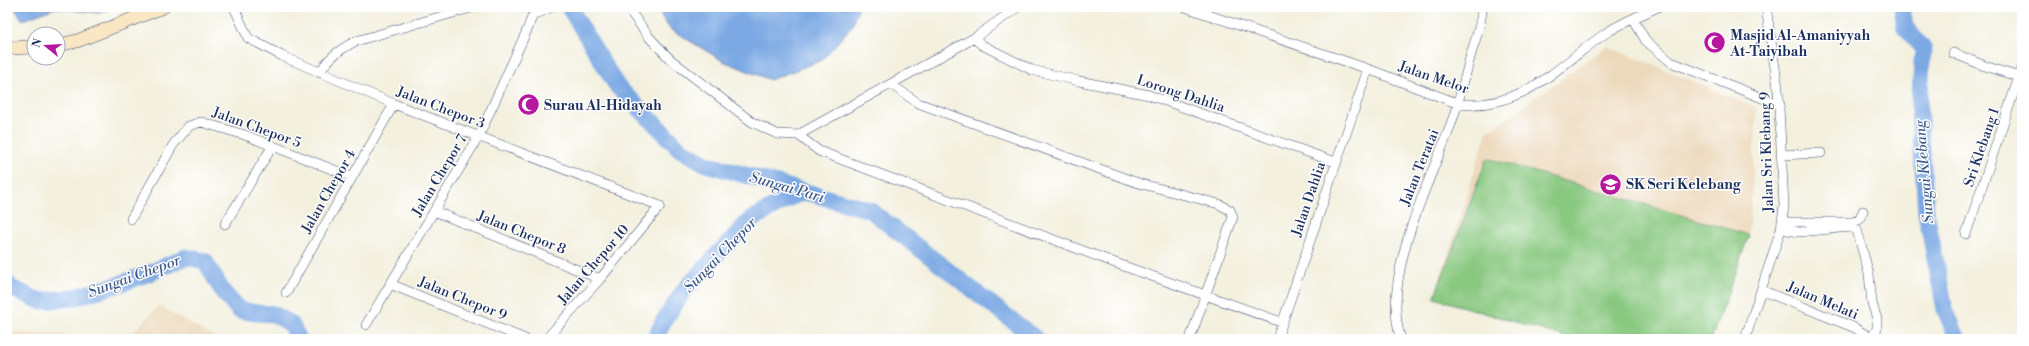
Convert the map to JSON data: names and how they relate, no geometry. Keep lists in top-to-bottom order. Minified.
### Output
{"streets":{"street":["Jalan Melor","Lorong Dahlia","Jalan Chepor 3","Jalan Chepor 5","Sri Klebang 1","Jalan Sri Klebang 9","Jalan Teratai","Jalan Chepor 7","Jalan Chepor 4","Jalan Dahlia","Jalan Chepor 8","Jalan Chepor 10","Jalan Chepor 9","Jalan Melati"]},"crossings":[["Jalan Melor","Jalan Teratai"],["Jalan Melor","Jalan Dahlia"],["Lorong Dahlia","Jalan Dahlia"],["Jalan Chepor 3","Jalan Chepor 7"],["Jalan Chepor 3","Jalan Chepor 4"],["Jalan Chepor 3","Jalan Chepor 10"],["Jalan Chepor 5","Jalan Chepor 4"],["Jalan Sri Klebang 9","Jalan Melati"],["Jalan Chepor 7","Jalan Chepor 8"],["Jalan Chepor 7","Jalan Chepor 9"],["Jalan Chepor 8","Jalan Chepor 10"]],"water":["Sungai Klebang","Sungai Pari","Sungai Chepor"],"places":{"mosque":["Masjid Al-Amaniyyah At-Taiyibah","Surau Al-Hidayah"],"school or university":["SK Seri Kelebang"]},"north":"left"}
